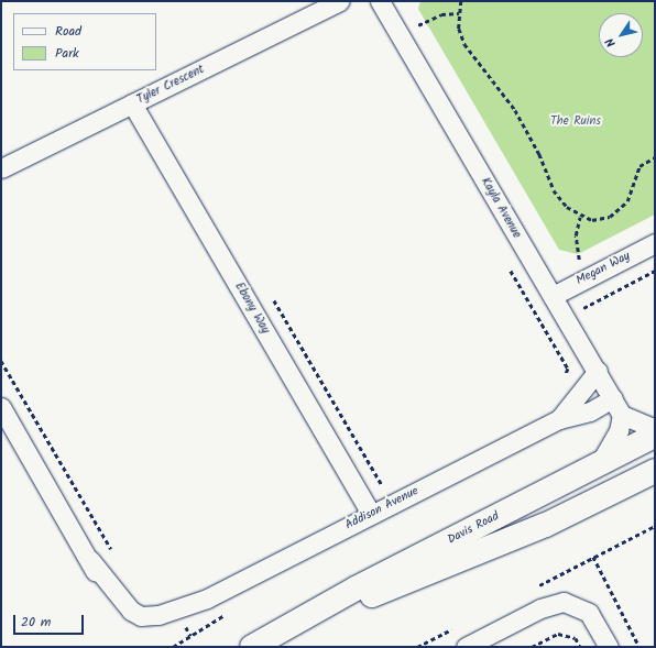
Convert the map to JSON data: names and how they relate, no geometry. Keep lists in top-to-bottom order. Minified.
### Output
{"streets":{"main road":["Davis Road"],"street":["Tyler Crescent","Kayla Avenue","Megan Way","Ebony Way","Addison Avenue"]},"crossings":[["Tyler Crescent","Ebony Way"],["Kayla Avenue","Megan Way"],["Kayla Avenue","Addison Avenue"],["Ebony Way","Addison Avenue"]],"parks":["The Ruins"],"legend":["Road","Park"],"scale_bar":"20 m","north":"bottom left"}
